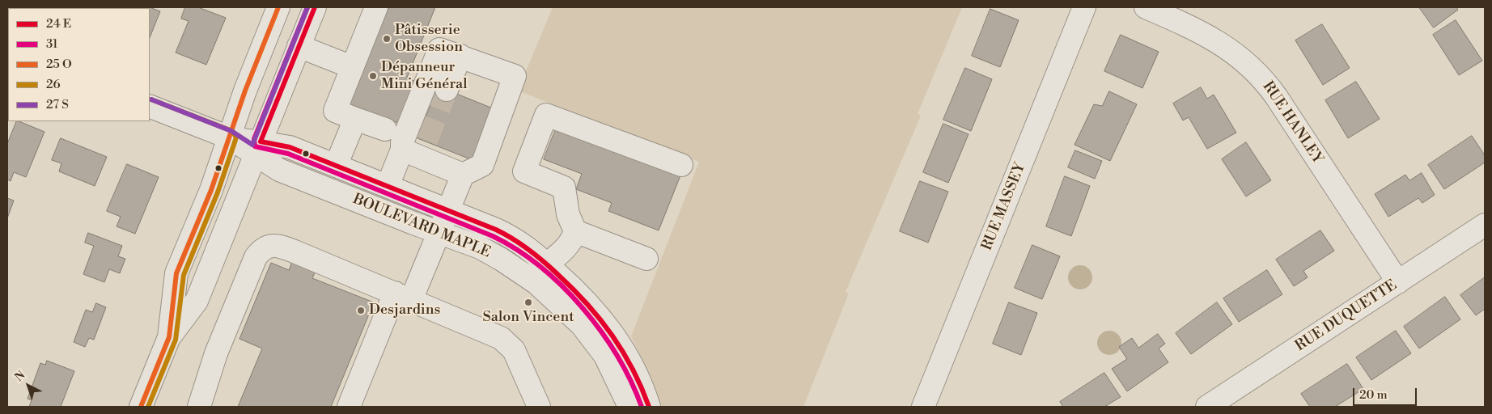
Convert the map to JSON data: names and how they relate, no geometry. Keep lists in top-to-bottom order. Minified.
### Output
{"streets":{"street":["RUE HANLEY","RUE MASSEY","BOULEVARD MAPLE","RUE DUQUETTE"]},"crossings":[["RUE HANLEY","RUE DUQUETTE"]],"places":["Pâtisserie Obsession","Dépanneur Mini Général","Salon Vincent","Desjardins"],"lines":["transit line 31","transit line 26"],"legend":["24 E","31","25 O","26","27 S"],"scale_bar":"20 m","north":"top left"}
